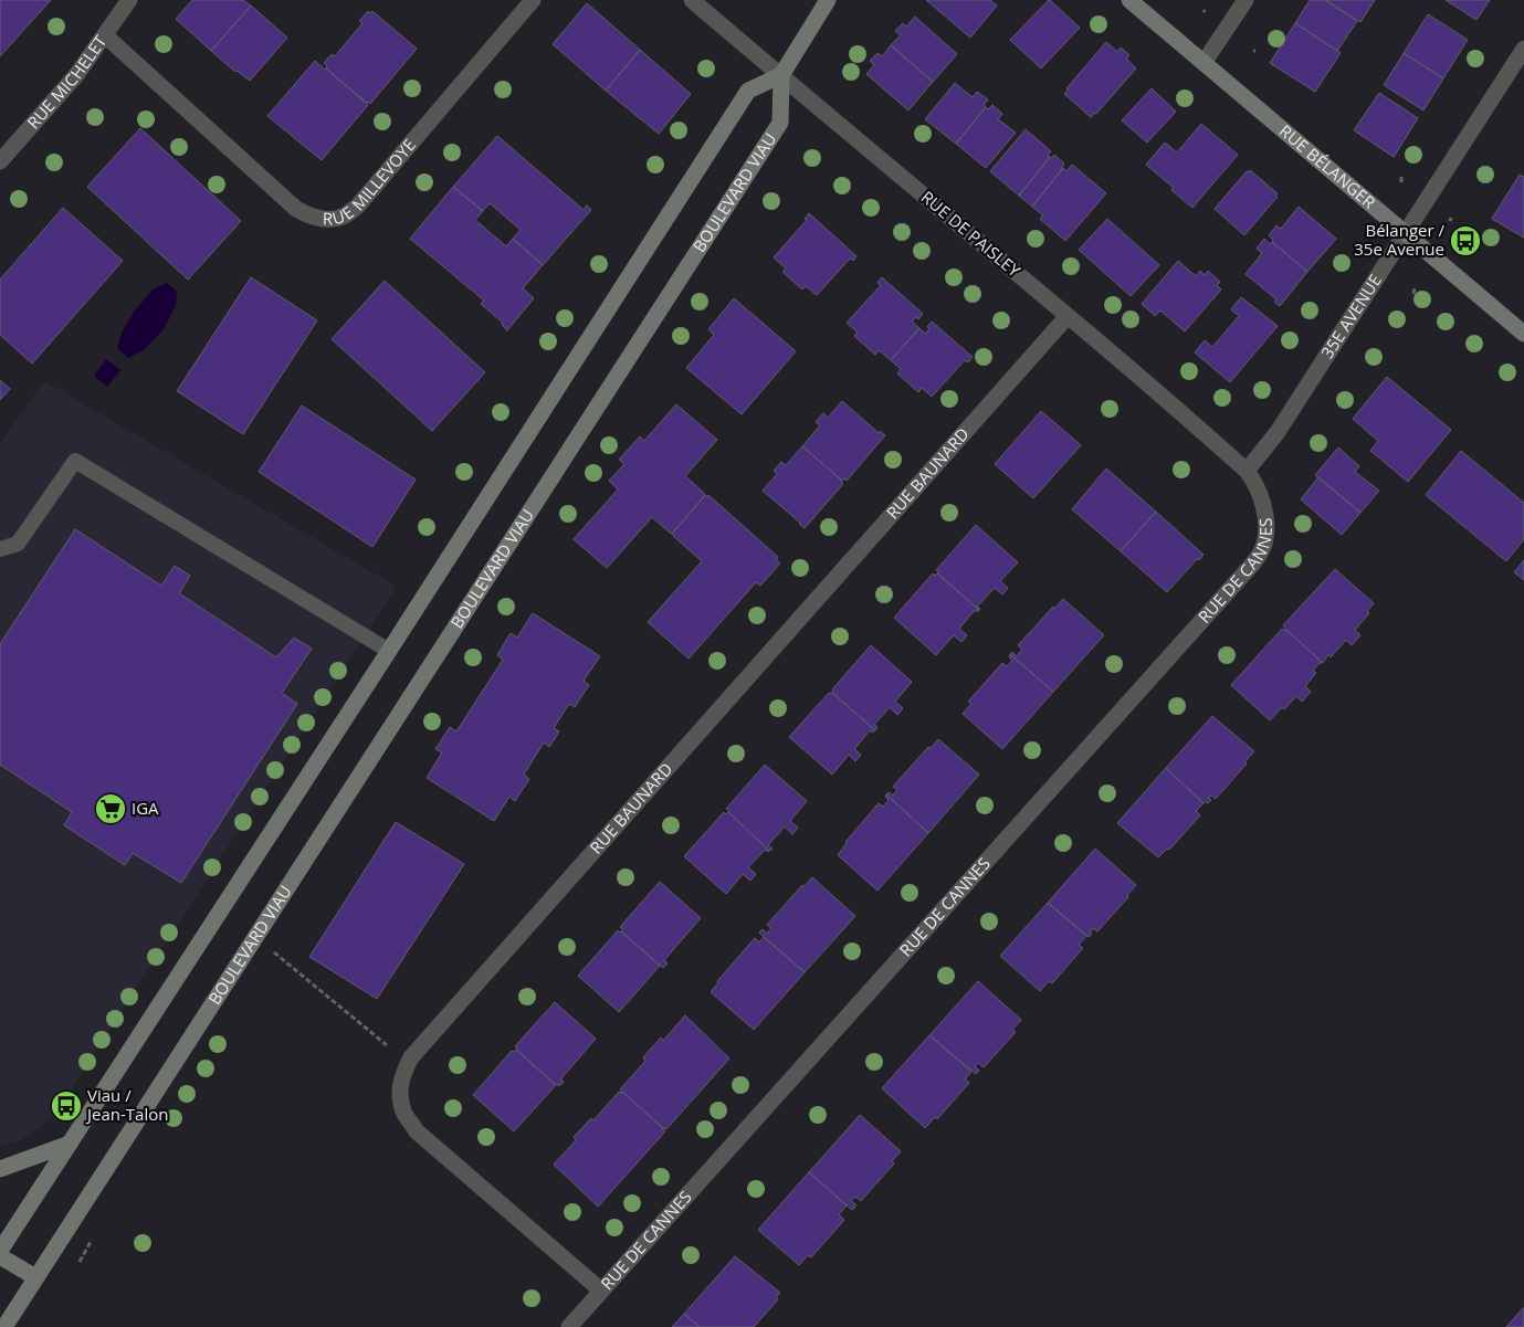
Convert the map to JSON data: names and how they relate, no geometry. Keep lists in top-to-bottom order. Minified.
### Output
{"streets":{"main road":["RUE BÉLANGER","BOULEVARD VIAU"],"street":["RUE MICHELET","RUE MILLEVOYE","RUE DE PAISLEY","35E AVENUE","RUE BAUNARD","RUE DE CANNES"]},"crossings":[["RUE MICHELET","RUE MILLEVOYE"],["RUE BÉLANGER","35E AVENUE"],["BOULEVARD VIAU","RUE DE PAISLEY"],["RUE DE PAISLEY","35E AVENUE"],["RUE DE PAISLEY","RUE BAUNARD"],["RUE DE PAISLEY","RUE DE CANNES"],["35E AVENUE","RUE DE CANNES"],["RUE BAUNARD","RUE DE CANNES"]],"places":{"bus stop":["Bélanger / 35e Avenue","Viau / Jean-Talon"],"supermarket":["IGA"]}}
